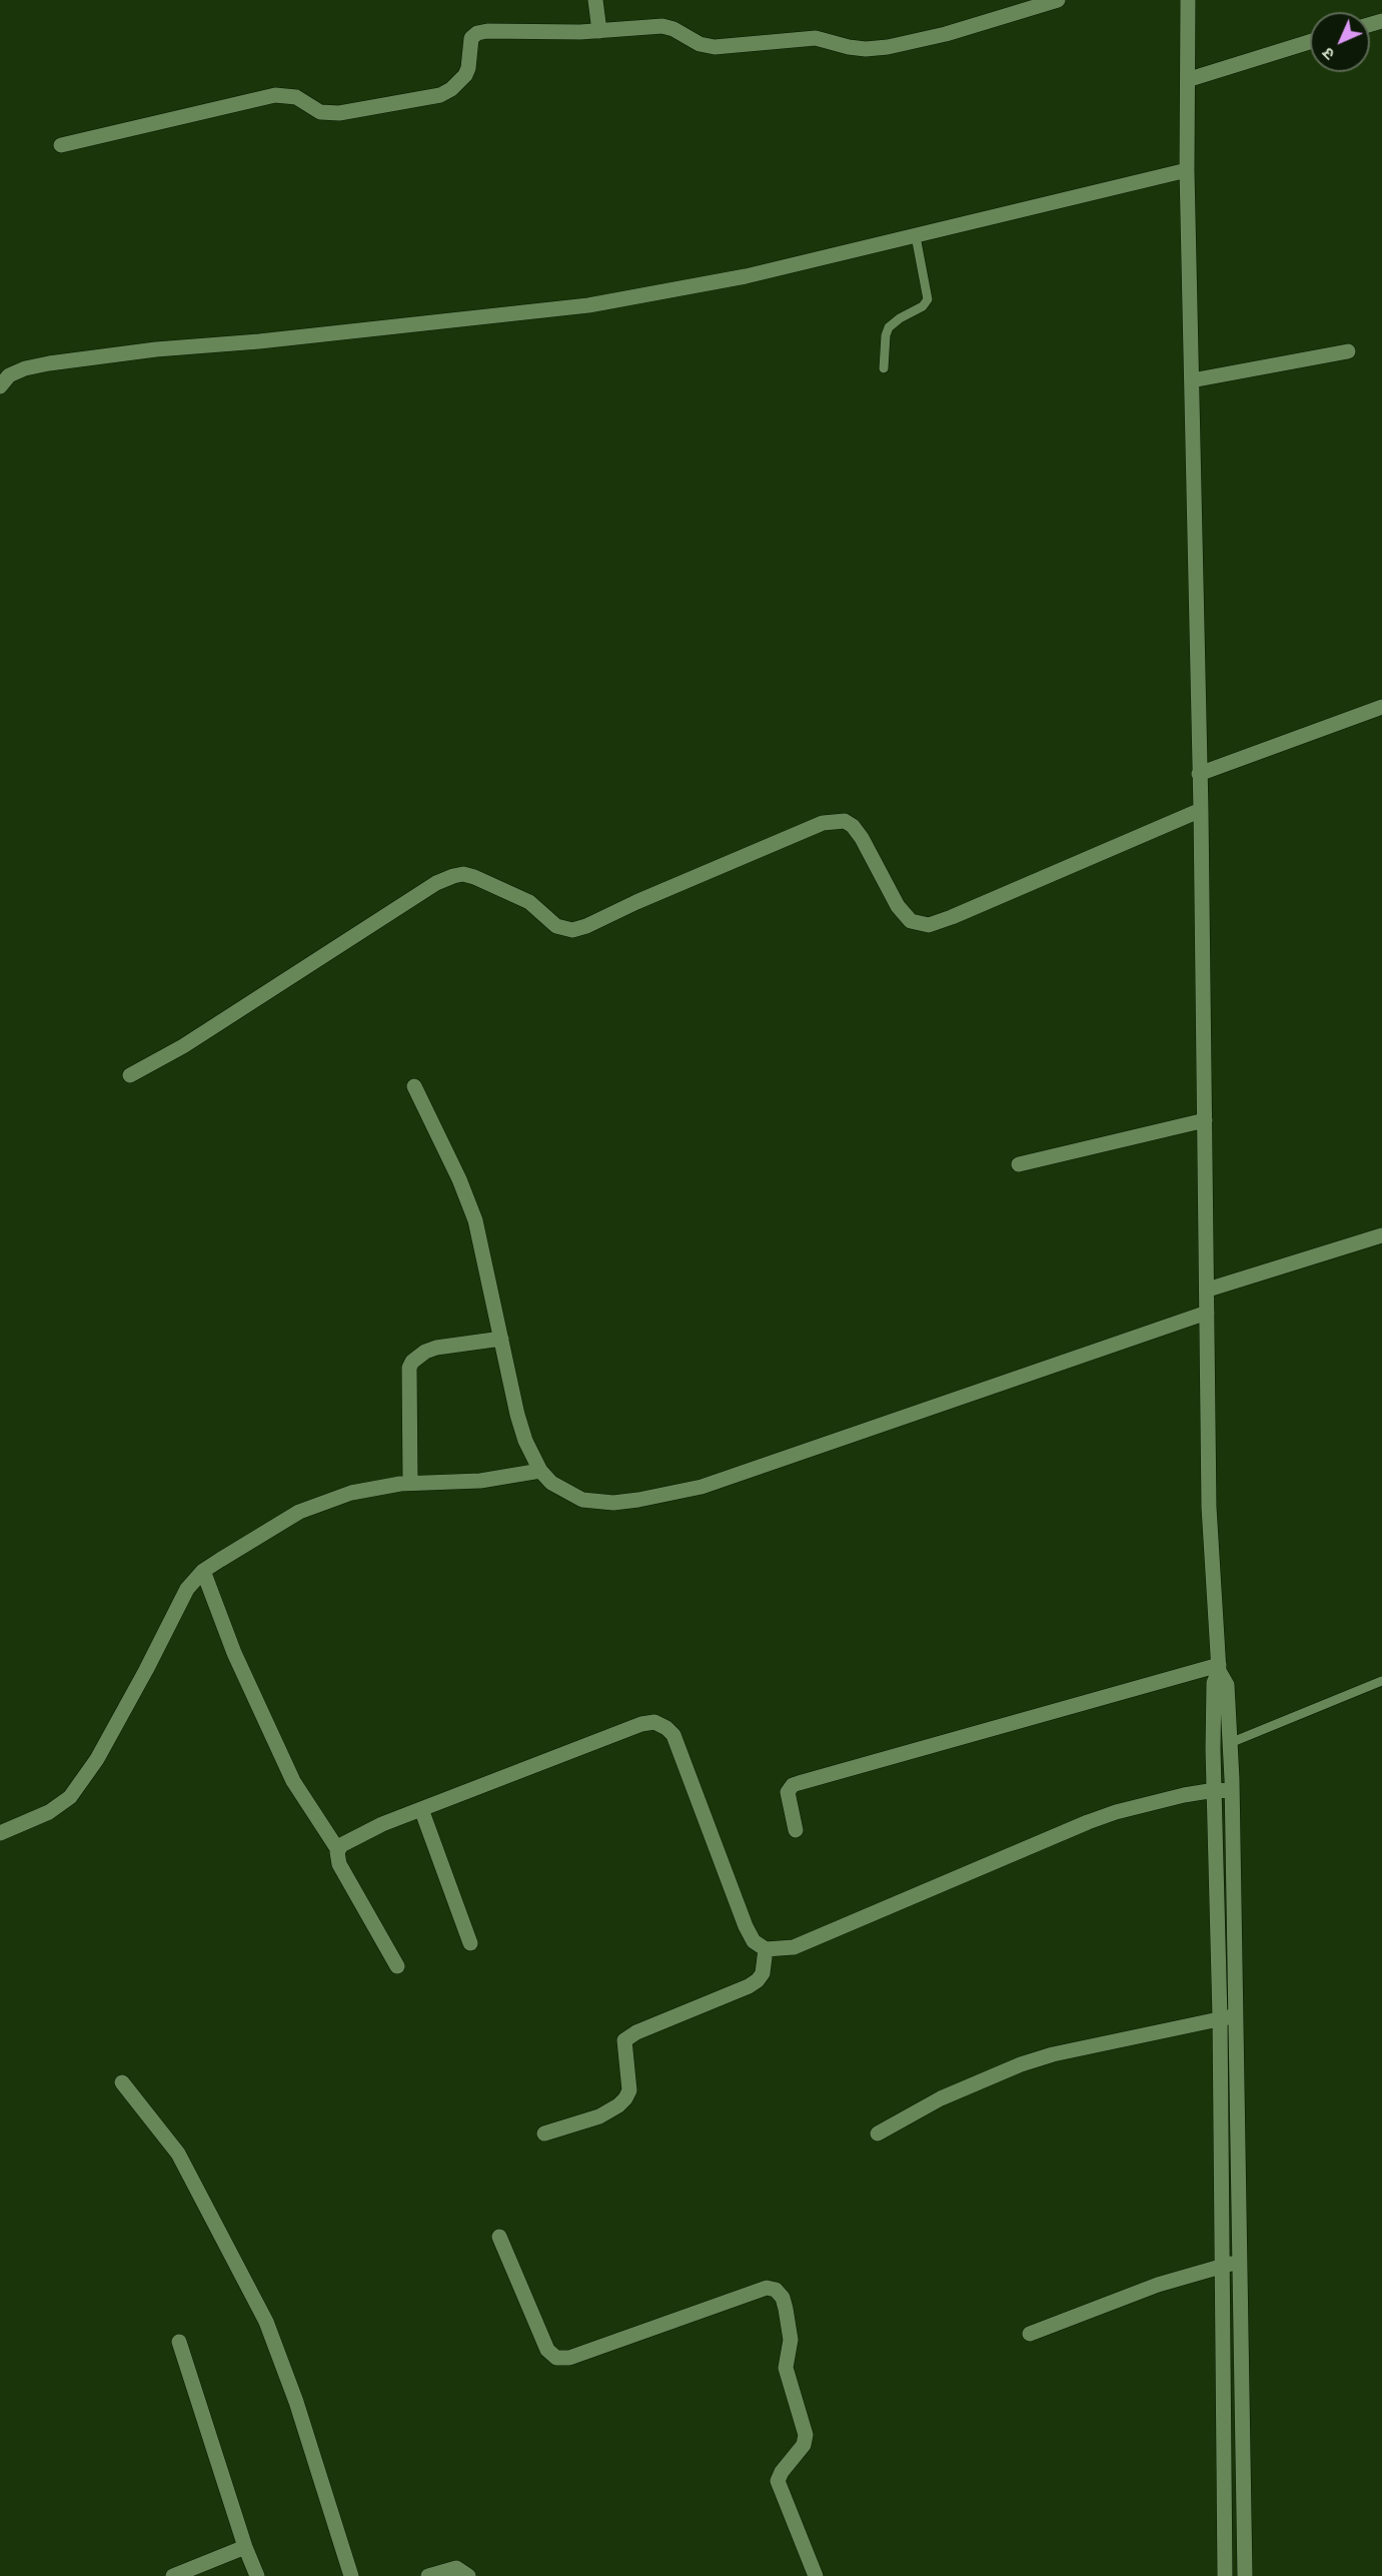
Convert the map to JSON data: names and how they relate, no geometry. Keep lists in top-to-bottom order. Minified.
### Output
{"north":"bottom left"}
